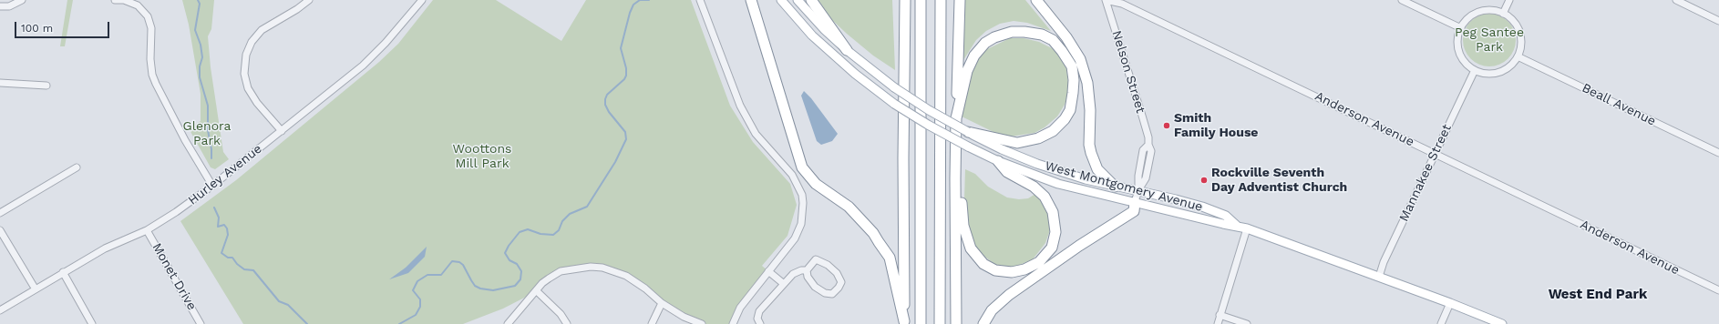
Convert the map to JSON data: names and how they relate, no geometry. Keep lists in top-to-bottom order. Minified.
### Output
{"streets":{"main road":["West Montgomery Avenue"],"street":["Nelson Street","Beall Avenue","Anderson Avenue","Mannakee Street","Hurley Avenue","Monet Drive"]},"crossings":[["Nelson Street","Anderson Avenue"],["Nelson Street","West Montgomery Avenue"],["Beall Avenue","Mannakee Street"],["Anderson Avenue","Mannakee Street"],["Mannakee Street","West Montgomery Avenue"],["Hurley Avenue","Monet Drive"]],"districts":["West End Park"],"parks":["Peg Santee Park","Glenora Park","Woottons Mill Park"],"places":["Smith Family House","Rockville Seventh Day Adventist Church"],"scale_bar":"100 m"}
